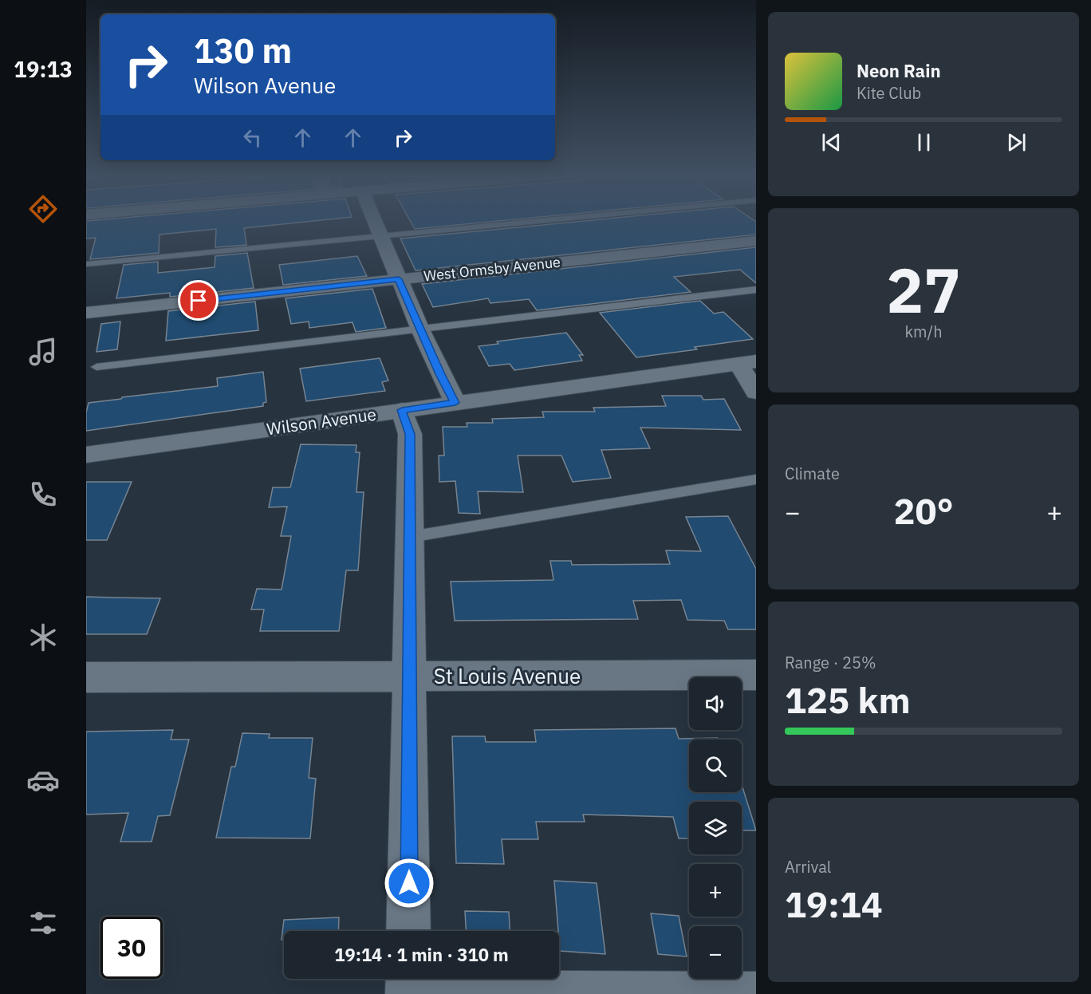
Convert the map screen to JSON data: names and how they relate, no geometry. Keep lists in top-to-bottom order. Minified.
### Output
{"streets":{"street":["West Ormsby Avenue","Wilson Avenue","St Louis Avenue"]},"page":{"tabs":"19:13","turn":["130 m","Wilson Avenue"],"song":["Neon Rain","Kite Club"],"tile":[["27","km/h"],"Climate",["Range · 25%","125 km"],["Arrival","19:14"]],"heat":["−","20°","+"],"map_buttons":["+","−"],"limit":"30","trip":"19:14 · 1 min · 310 m"}}
